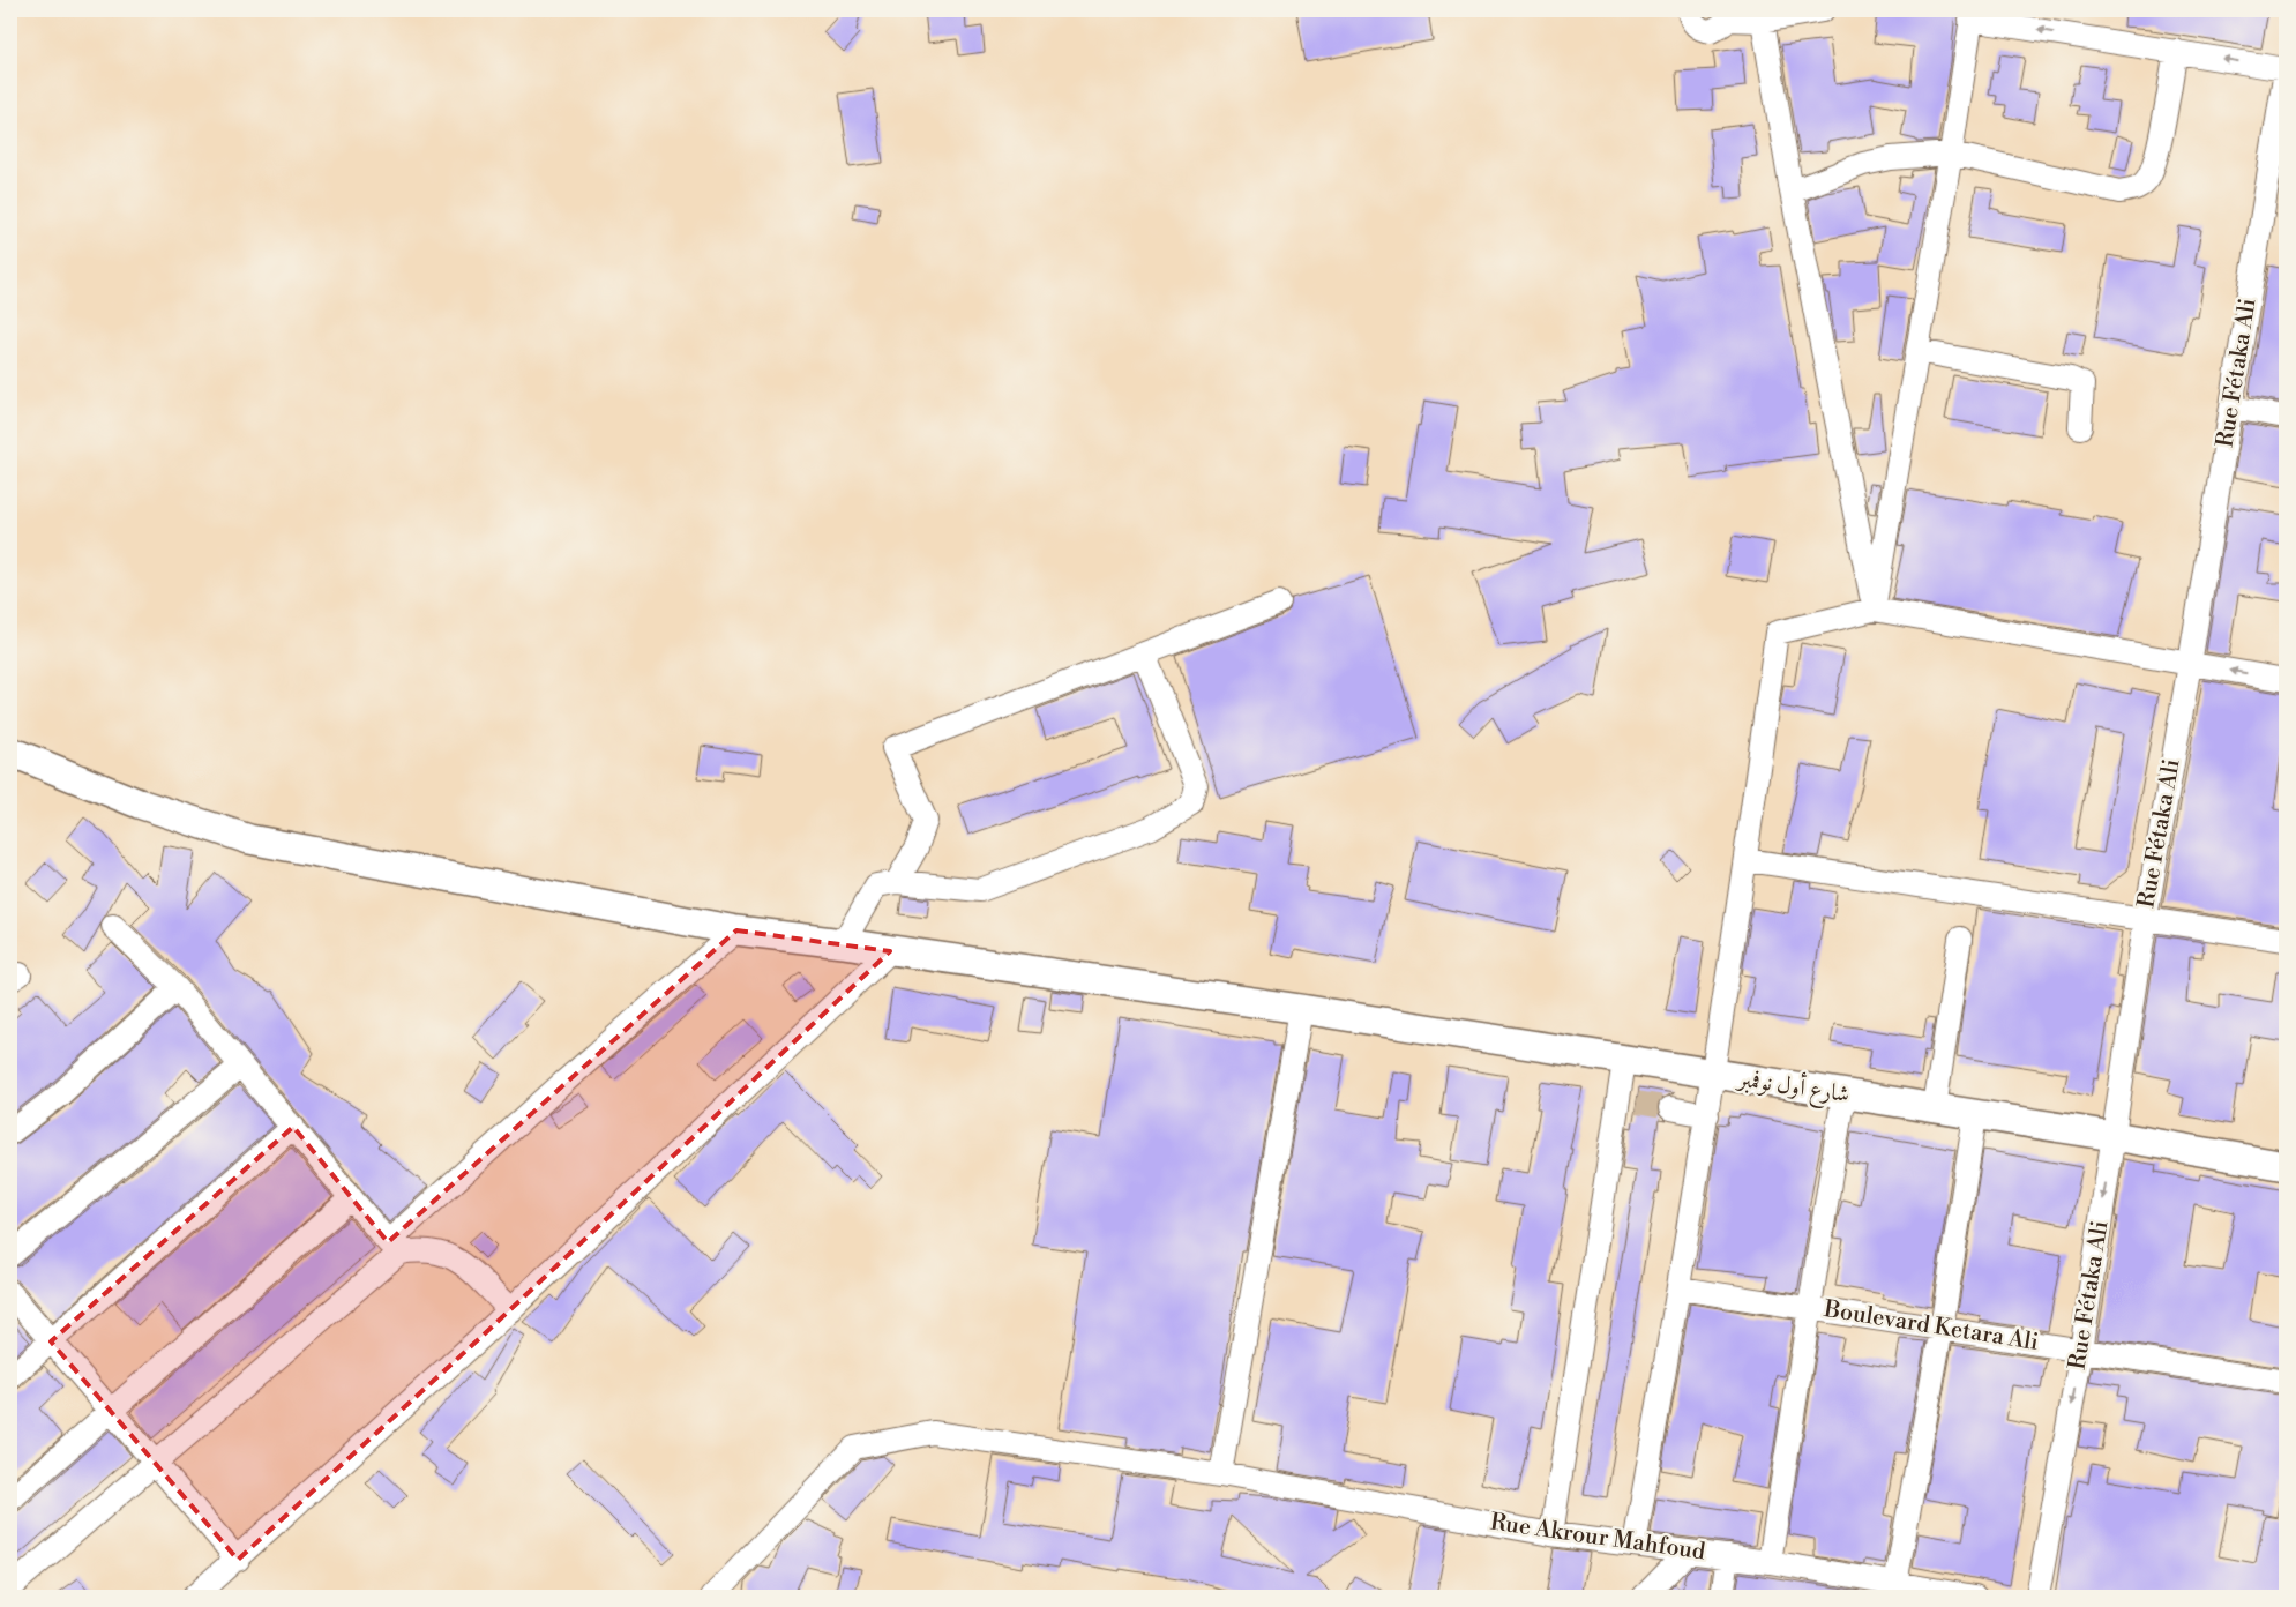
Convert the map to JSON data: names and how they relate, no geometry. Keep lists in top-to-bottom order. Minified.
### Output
{"streets":{"main road":["شارع أول نوفمبر"],"street":["Rue Fétaka Ali","Boulevard Ketara Ali","Rue Akrour Mahfoud"]},"crossings":[["Rue Fétaka Ali","شارع أول نوفمبر"],["Rue Fétaka Ali","Boulevard Ketara Ali"]]}
